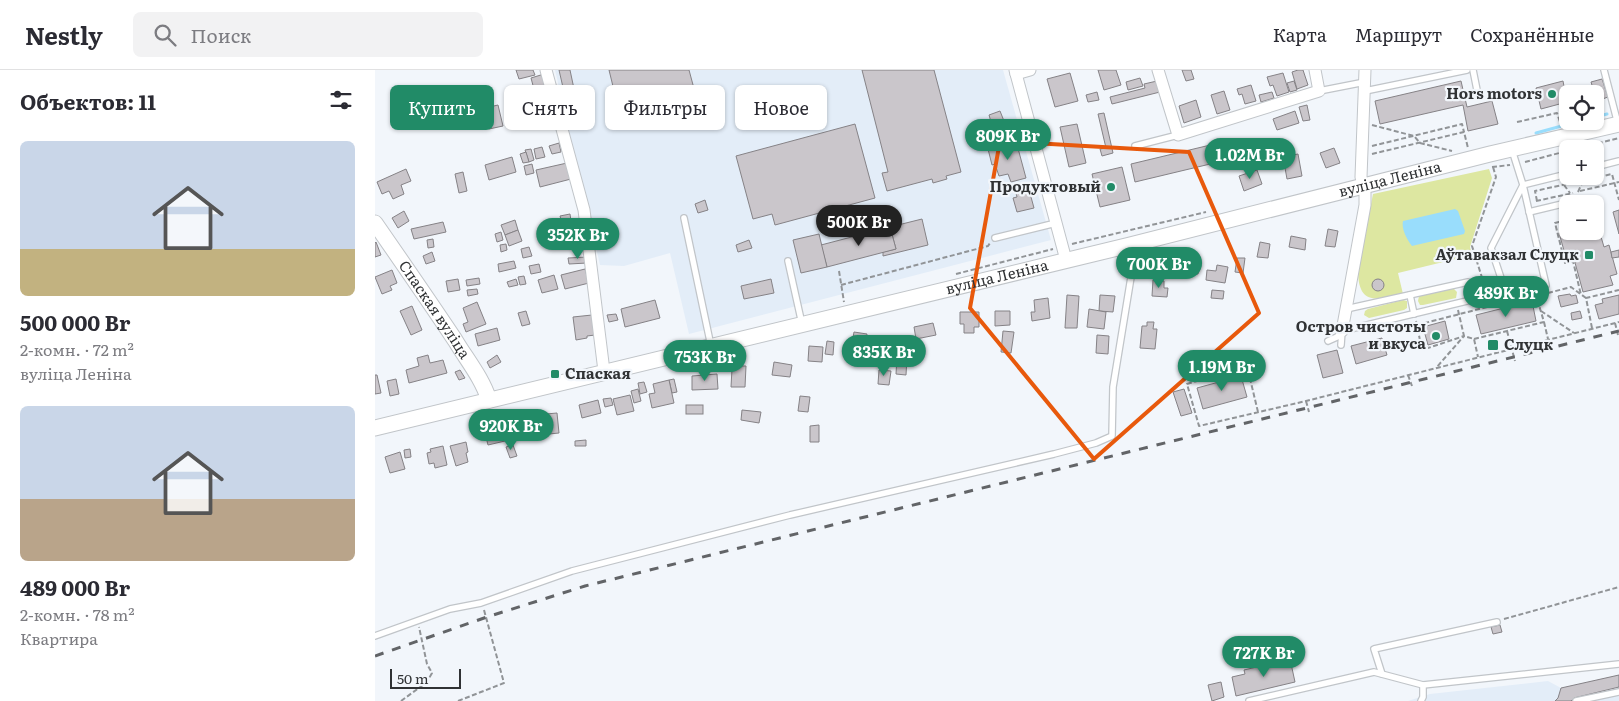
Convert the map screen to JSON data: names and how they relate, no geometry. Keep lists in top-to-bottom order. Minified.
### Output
{"streets":{"main road":["вуліца Леніна","Спаская вуліца"]},"crossings":[["вуліца Леніна","Спаская вуліца"]],"places":{"other":["Hors motors","Продуктовый","Остров чистоты и вкуса"],"transit":["Аўтавакзал Слуцк","Слуцк","Спаская"]},"scale_bar":"50 m","page":{"header":"Nestly","search":"Поиск","nav":["Карта","Маршрут","Сохранённые"],"heading":"Объектов: 11","map_buttons":["+","−"],"chip":["Купить","Снять","Фильтры","Новое"],"price":["809K Br","1.02M Br","500K Br","352K Br","700K Br","489K Br","835K Br","753K Br","1.19M Br","920K Br","727K Br"],"list":[{"name":"500 000 Br","note":"2-комн. · 72 m² · вуліца Леніна"},{"name":"489 000 Br","note":"2-комн. · 78 m² · Квартира"}],"scale":"50 m"}}
